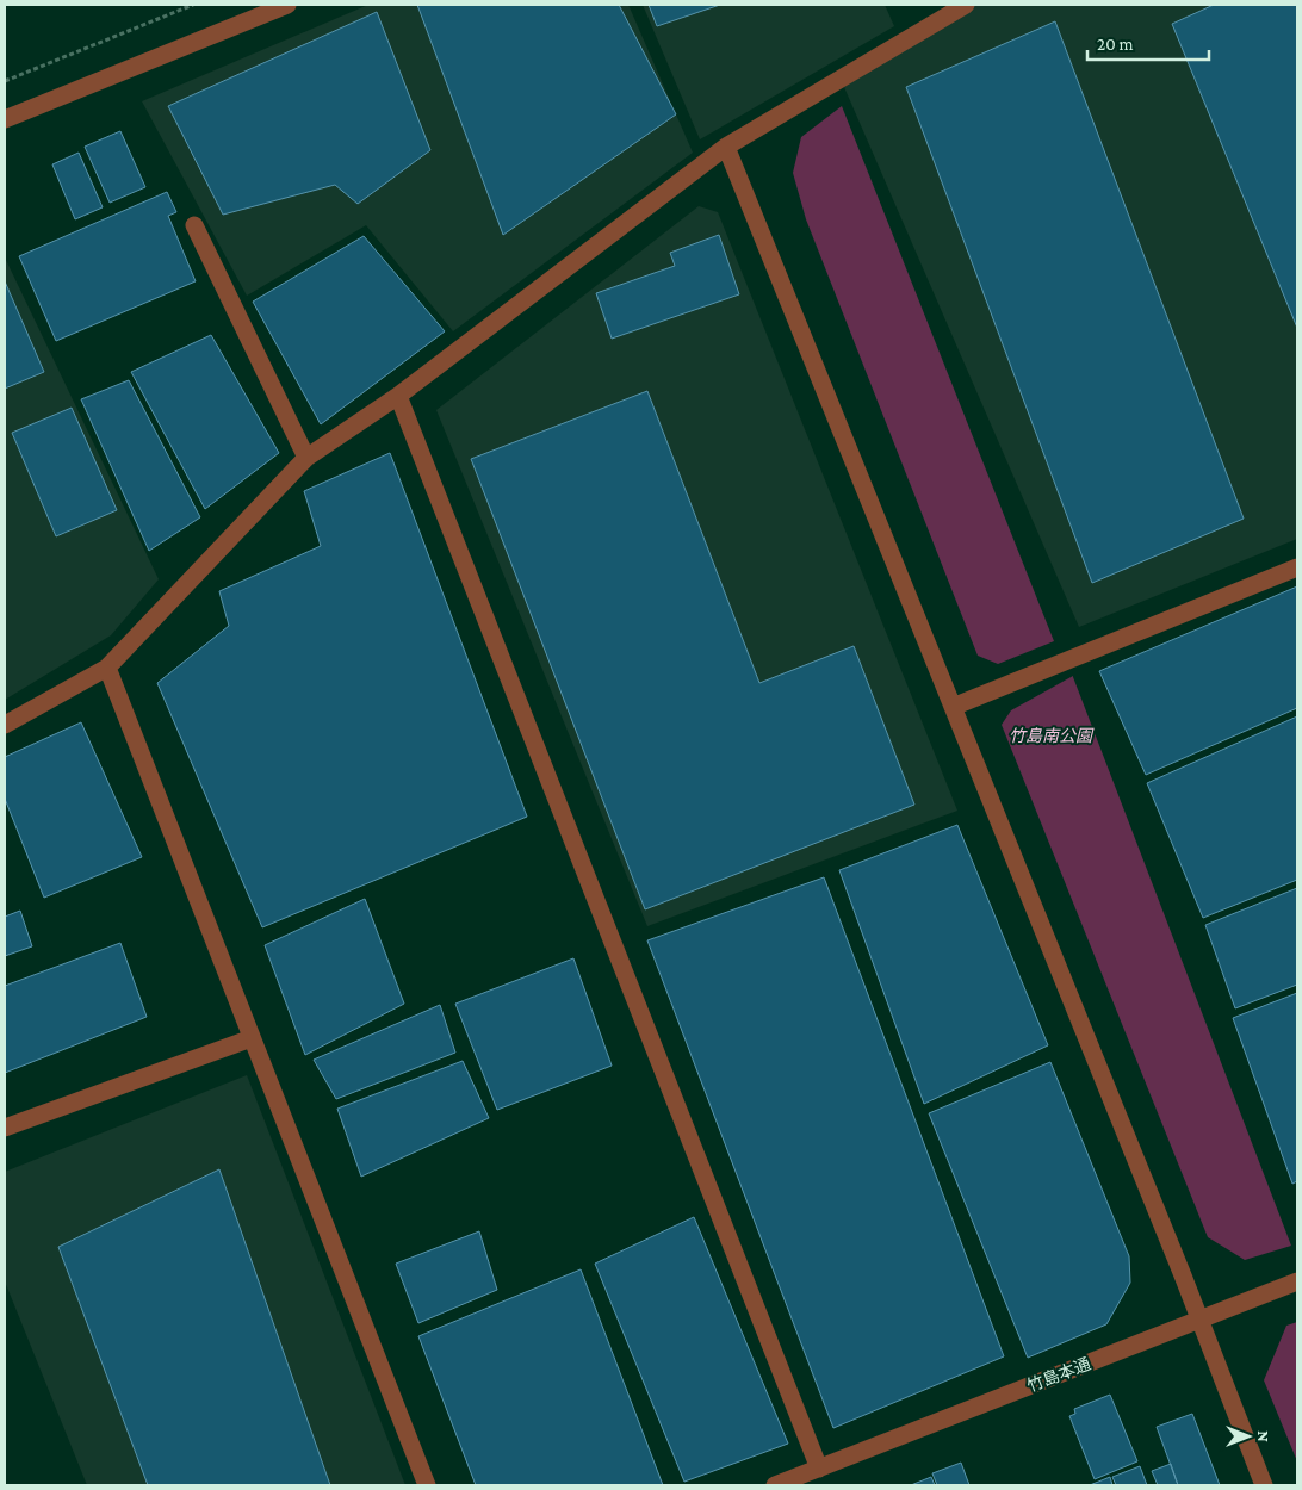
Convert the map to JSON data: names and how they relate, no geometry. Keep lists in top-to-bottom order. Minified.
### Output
{"streets":{"street":["竹島本通"]},"parks":["竹島南公園"],"scale_bar":"20 m","north":"right"}
